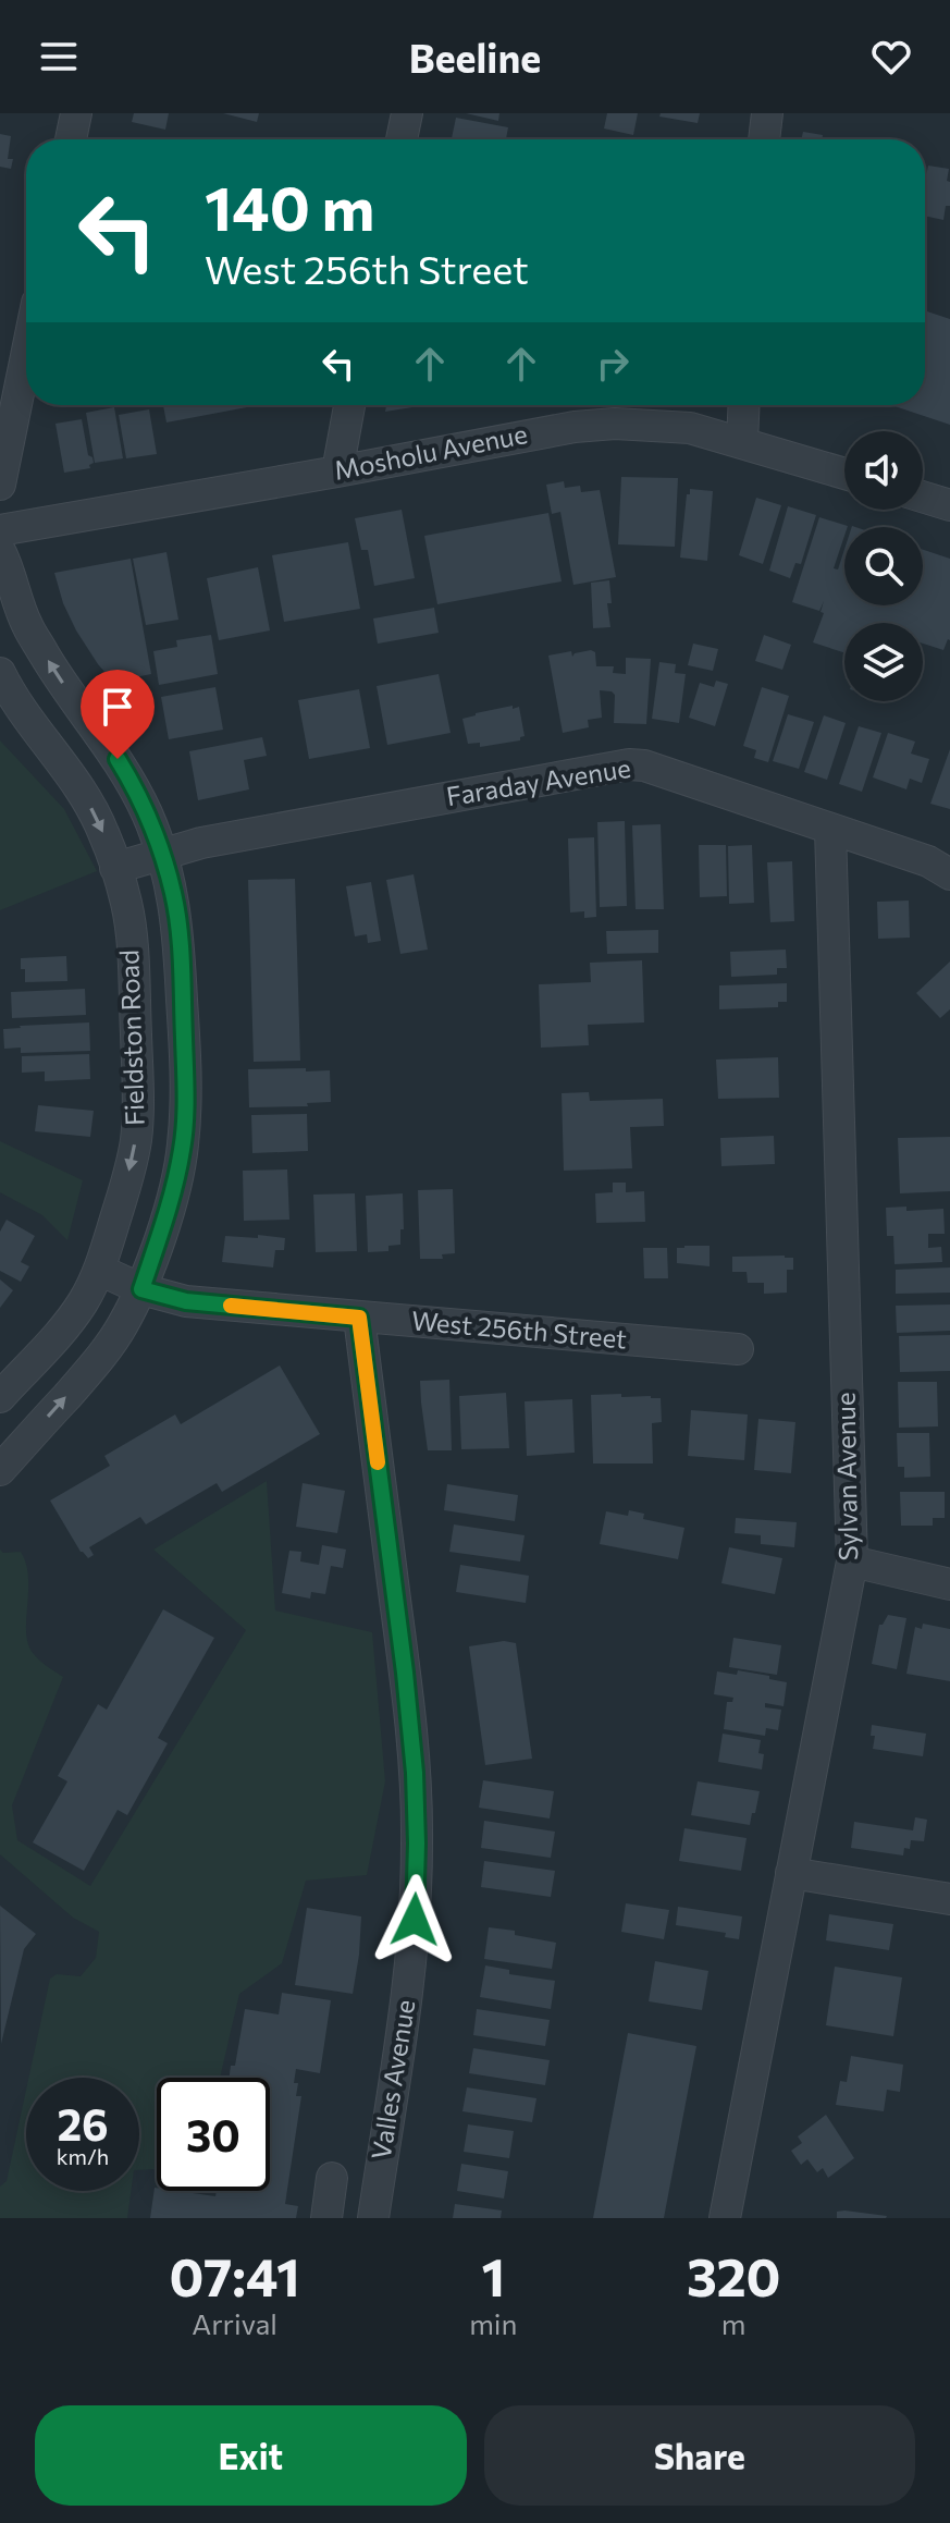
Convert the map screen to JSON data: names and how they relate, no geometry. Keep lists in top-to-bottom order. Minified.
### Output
{"streets":{"street":["Mosholu Avenue","Faraday Avenue","Fieldston Road","West 256th Street","Sylvan Avenue","Valles Avenue"]},"crossings":[["Faraday Avenue","Fieldston Road"],["Faraday Avenue","Sylvan Avenue"],["Fieldston Road","West 256th Street"],["West 256th Street","Valles Avenue"]],"page":{"header":"Beeline","turn":["140 m","West 256th Street"],"speed":"26 km/h","limit":"30","eta":["07:41","Arrival","1","min","320","m"],"buttons":["Exit","Share"]}}
